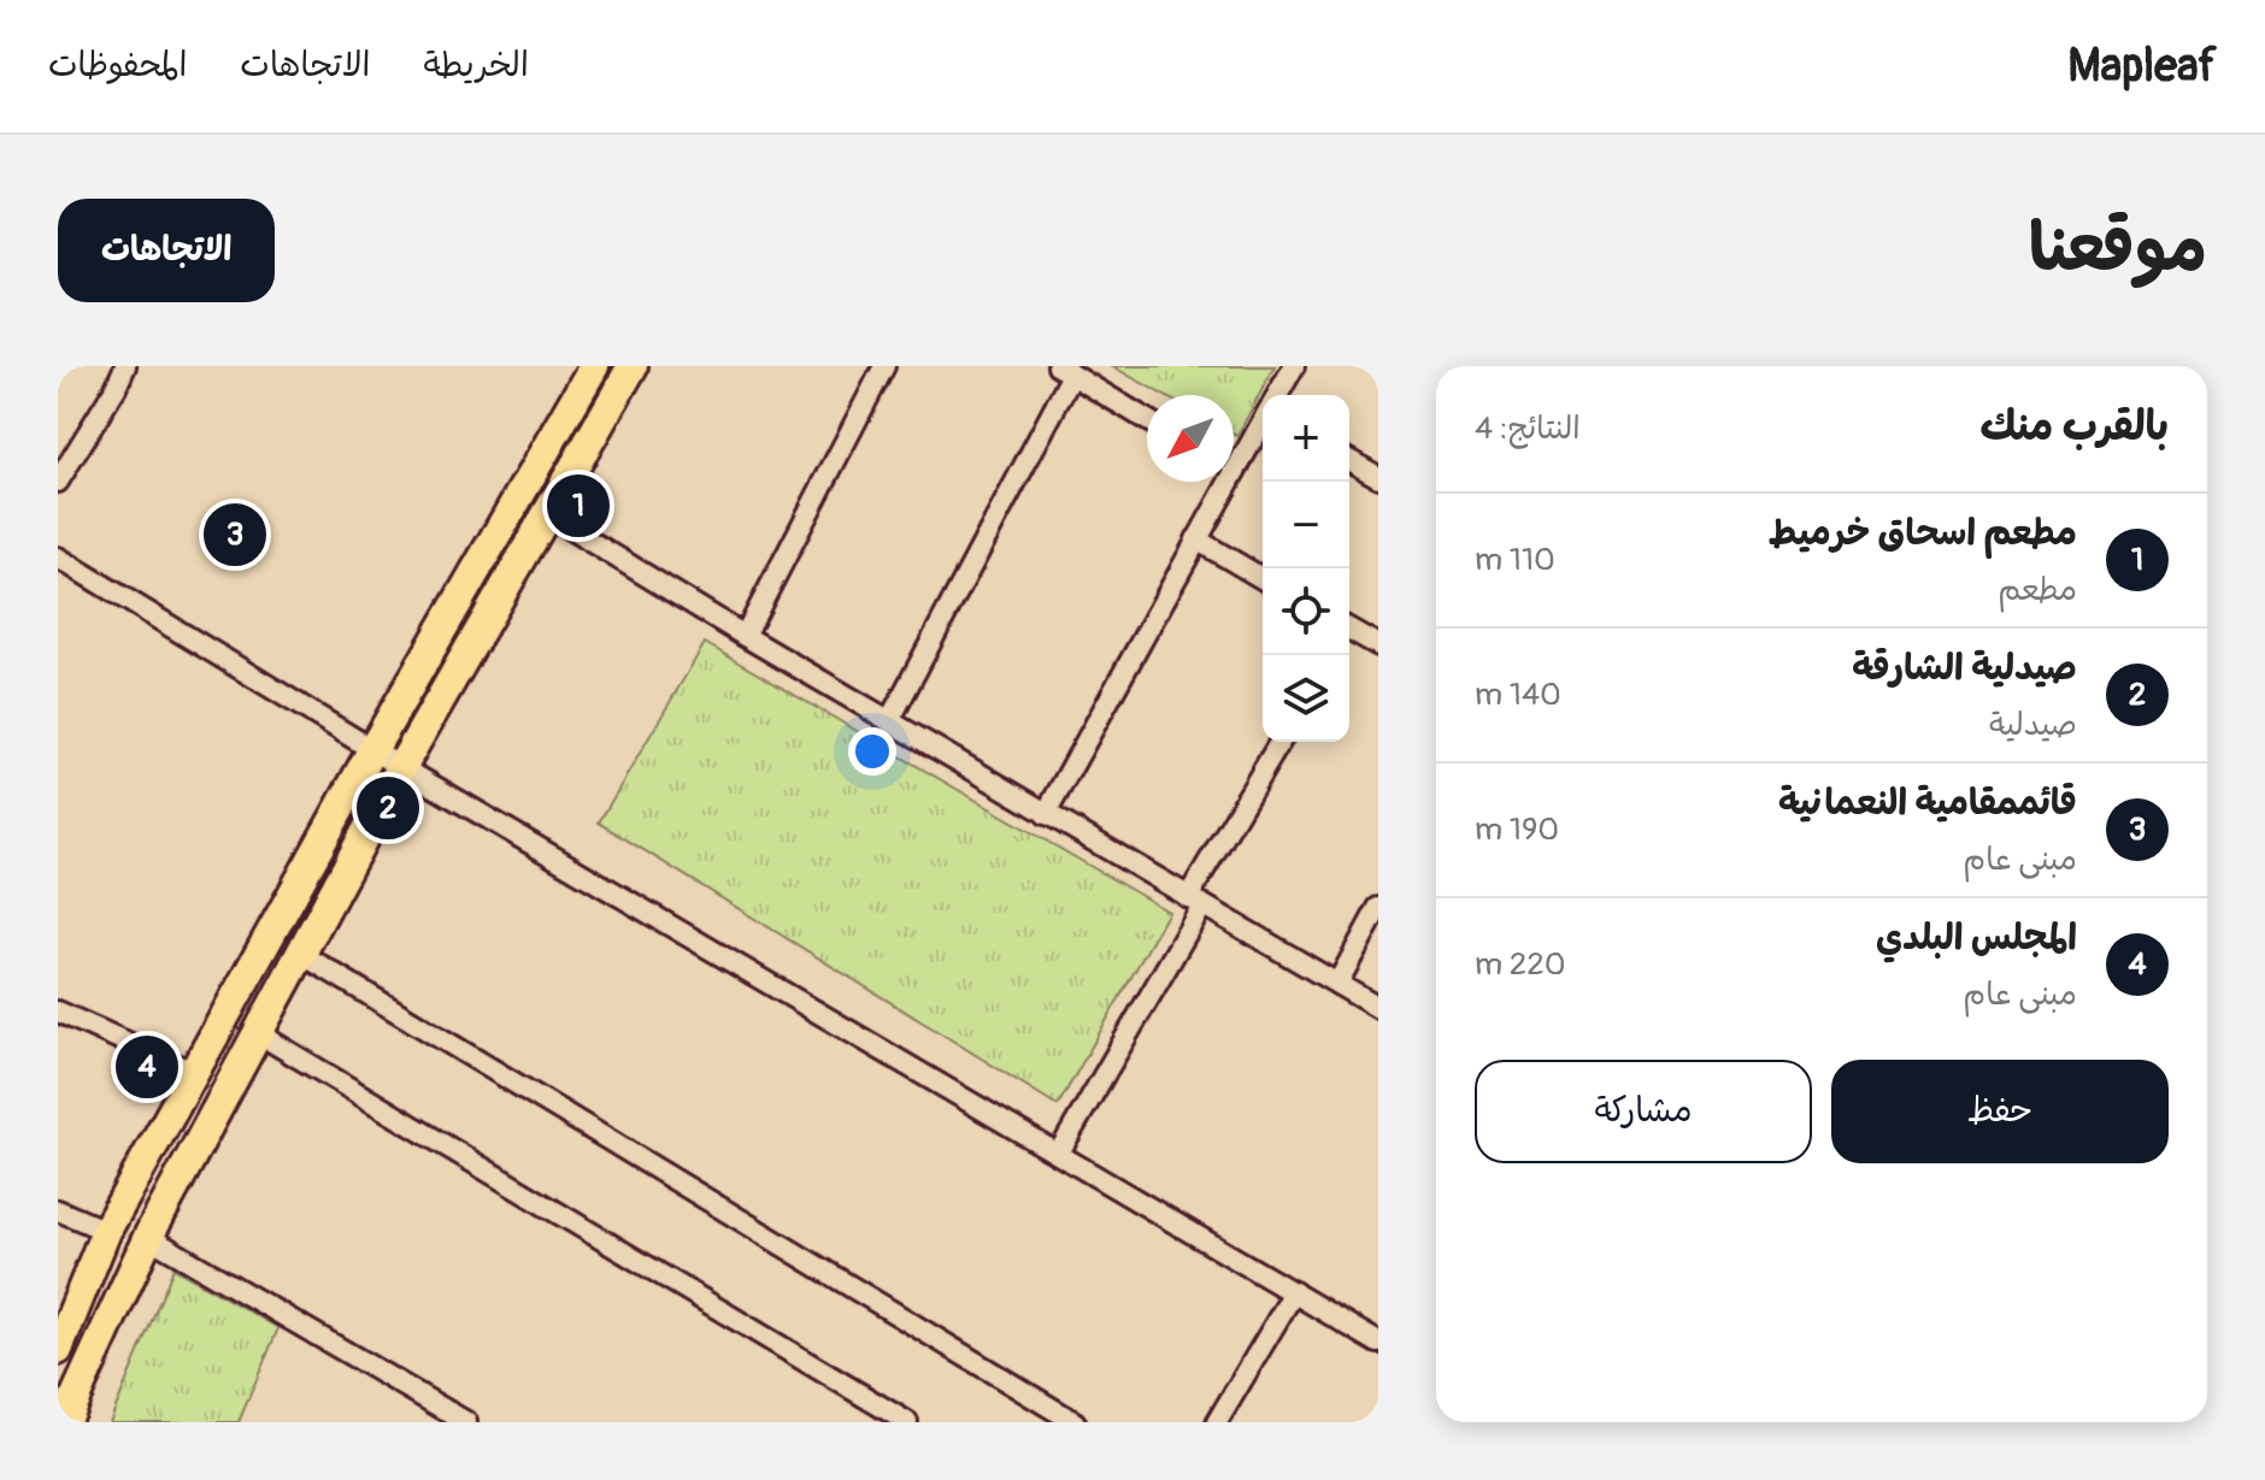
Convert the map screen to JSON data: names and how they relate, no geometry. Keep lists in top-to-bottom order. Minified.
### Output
{"north":"bottom left","page":{"header":"Mapleaf","nav":["الخريطة","الاتجاهات","المحفوظات"],"title":"موقعنا","buttons":["الاتجاهات",["حفظ","مشاركة"]],"heading":["بالقرب منك","النتائج: 4"],"map_buttons":["+","−"],"pins":["1","3","2","4"],"list":[{"mark":"1","name":"مطعم اسحاق خرميط","note":"مطعم","value":"110 m"},{"mark":"2","name":"صيدلية الشارقة","note":"صيدلية","value":"140 m"},{"mark":"3","name":"قائممقامية النعمانية","note":"مبنى عام","value":"190 m"},{"mark":"4","name":"المجلس البلدي","note":"مبنى عام","value":"220 m"}]}}
